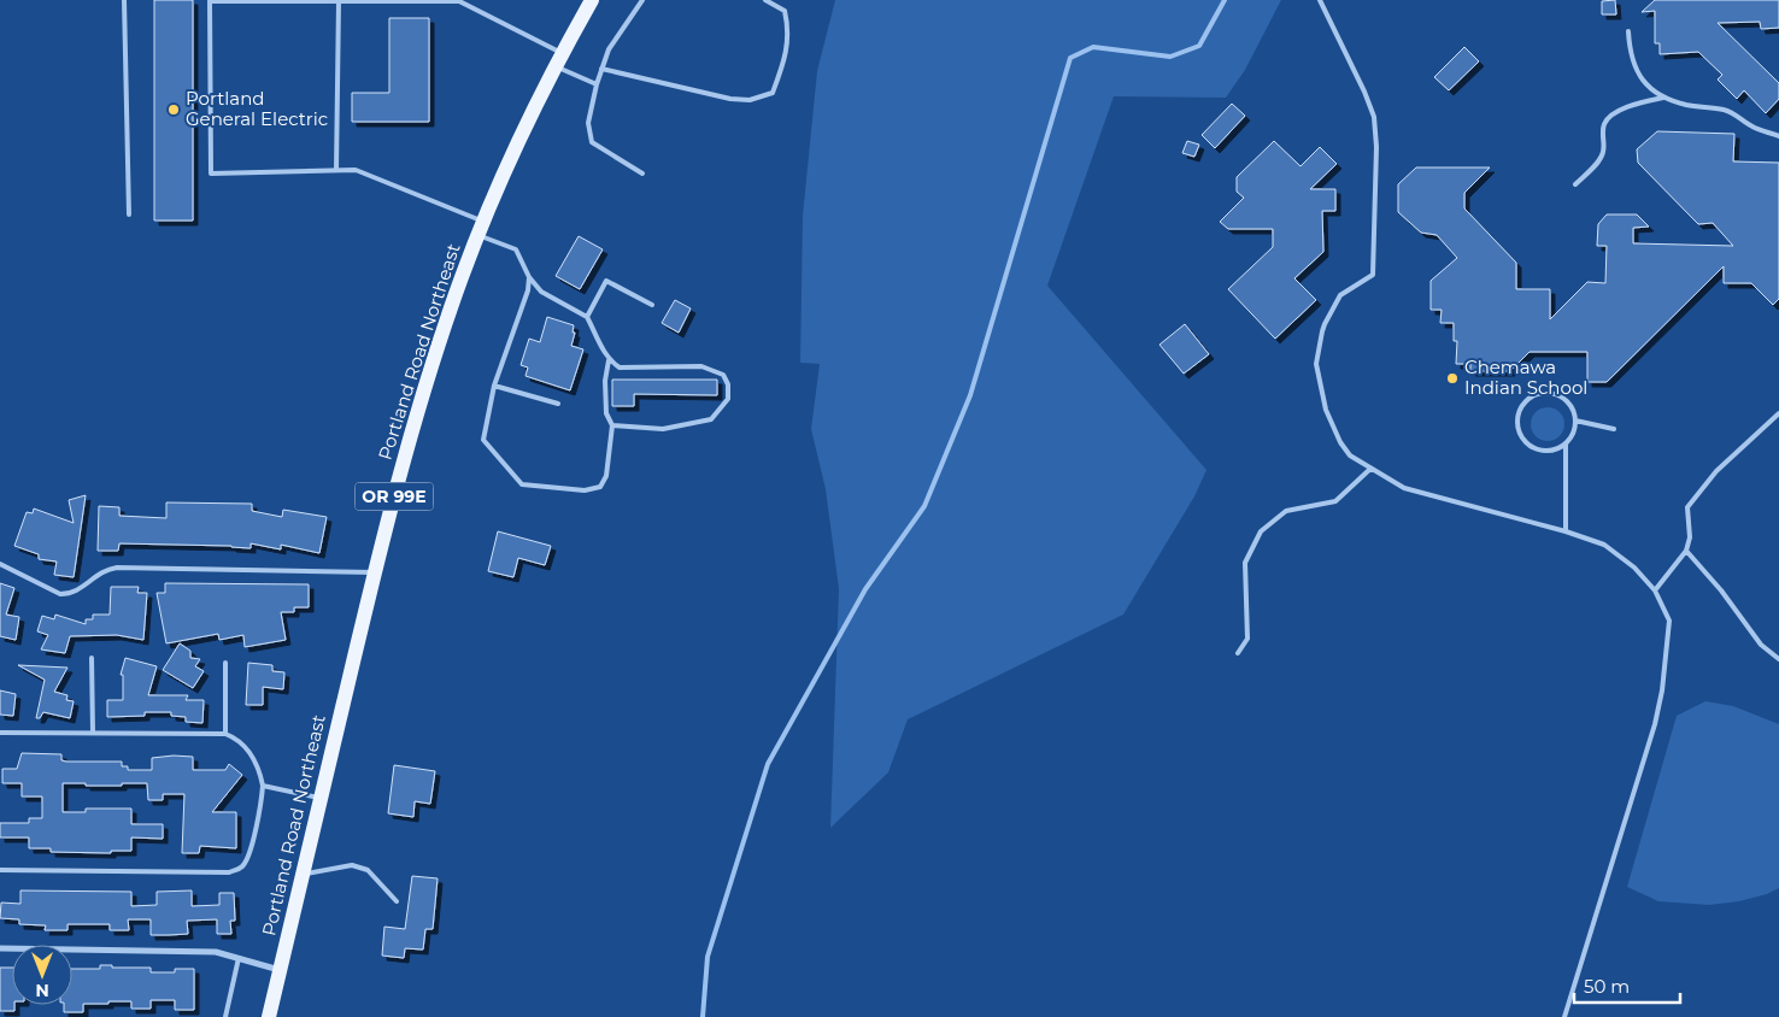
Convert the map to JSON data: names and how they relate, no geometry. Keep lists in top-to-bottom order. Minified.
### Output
{"streets":{"main road":["Portland Road Northeast","OR 99E"]},"places":["Portland General Electric","Chemawa Indian School"],"scale_bar":"50 m","north":"bottom"}
